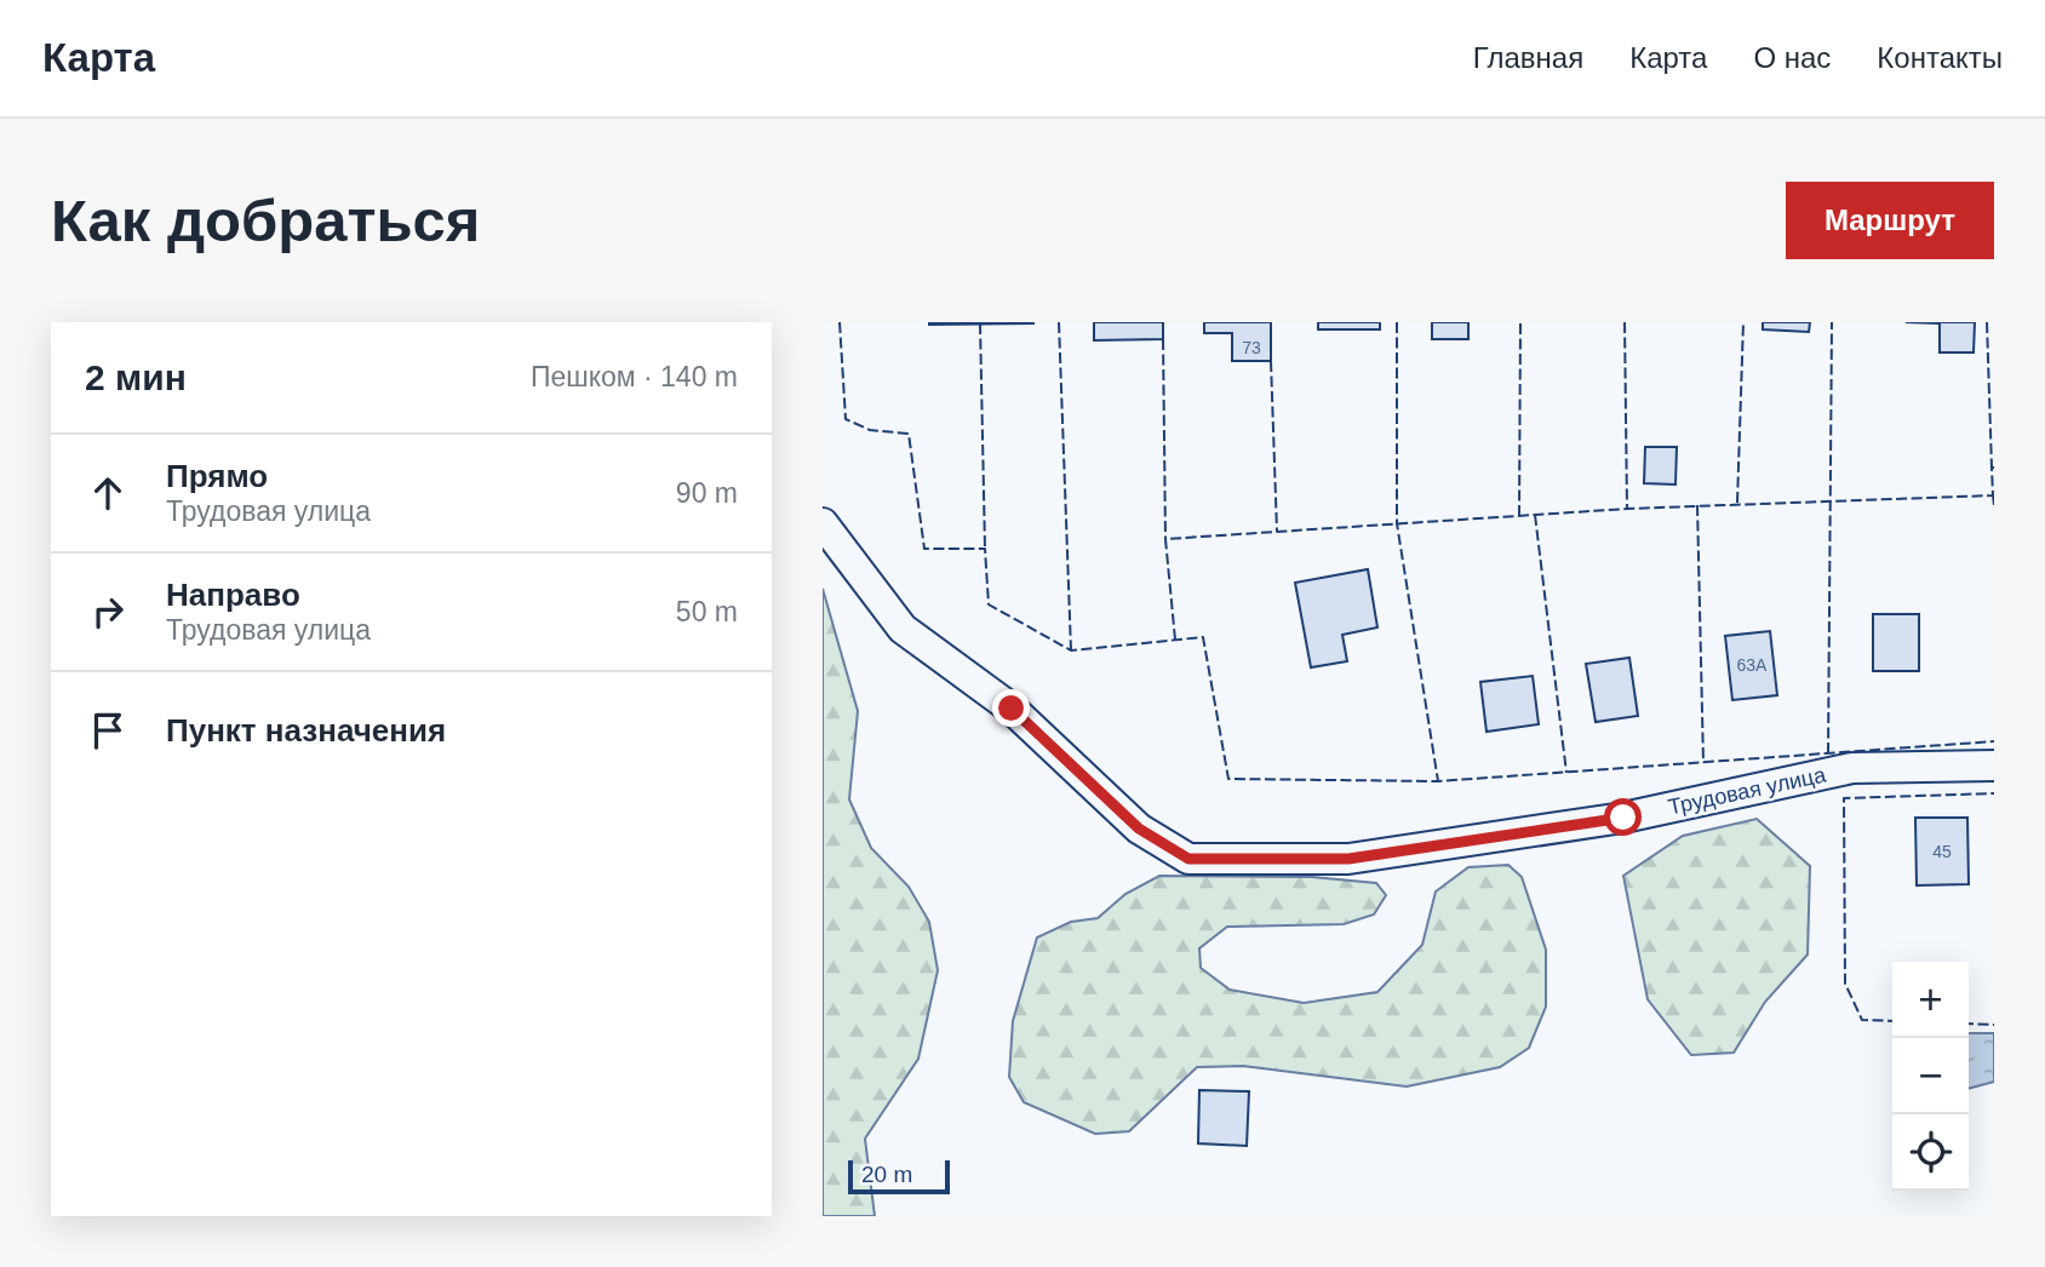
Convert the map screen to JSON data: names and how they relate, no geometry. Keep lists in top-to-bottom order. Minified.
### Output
{"streets":{"street":["Трудовая улица"]},"house_numbers":["73","63А","45"],"scale_bar":"20 m","page":{"header":"Карта","nav":["Главная","Карта","О нас","Контакты"],"buttons":"Маршрут","title":"Как добраться","heading":["2 мин","Пешком · 140 m"],"list":[["Прямо","Трудовая улица","90 m"],["Направо","Трудовая улица","50 m"],"Пункт назначения"],"map_buttons":["+","−"],"scale":"20 m"}}
